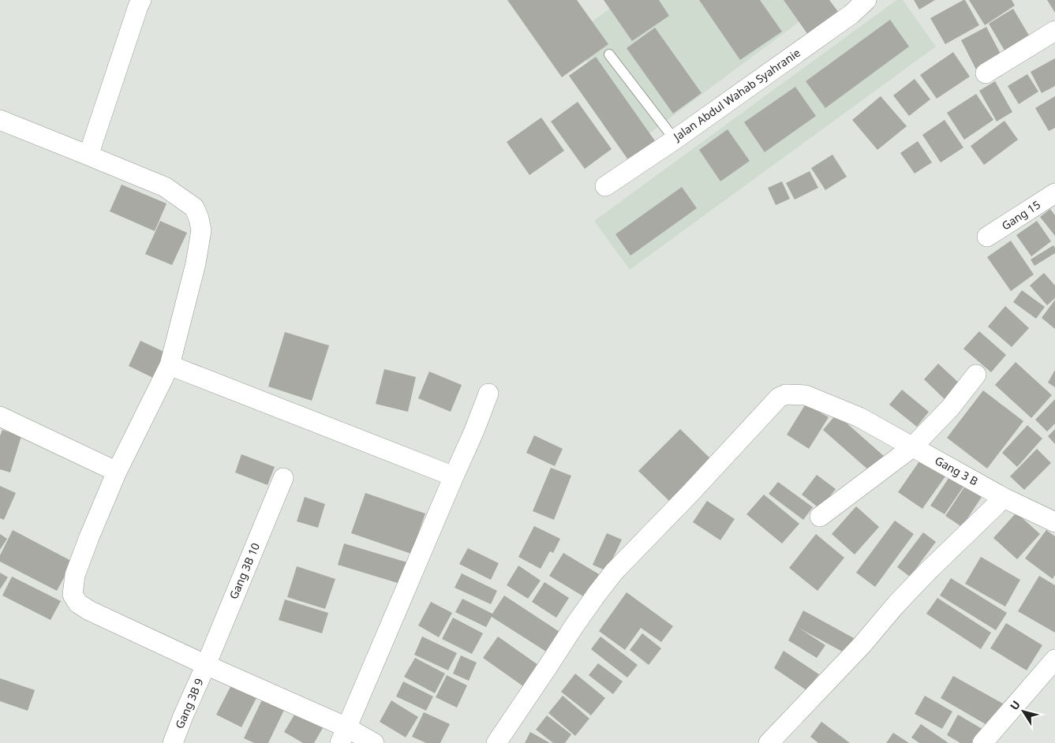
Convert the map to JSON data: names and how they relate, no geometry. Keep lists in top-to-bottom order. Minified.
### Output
{"streets":{"street":["Jalan Abdul Wahab Syahranie","Gang 15","Gang 3 B","Gang 3B 10","Gang 3B 9"]},"crossings":[["Gang 3B 10","Gang 3B 9"]],"north":"top left"}
